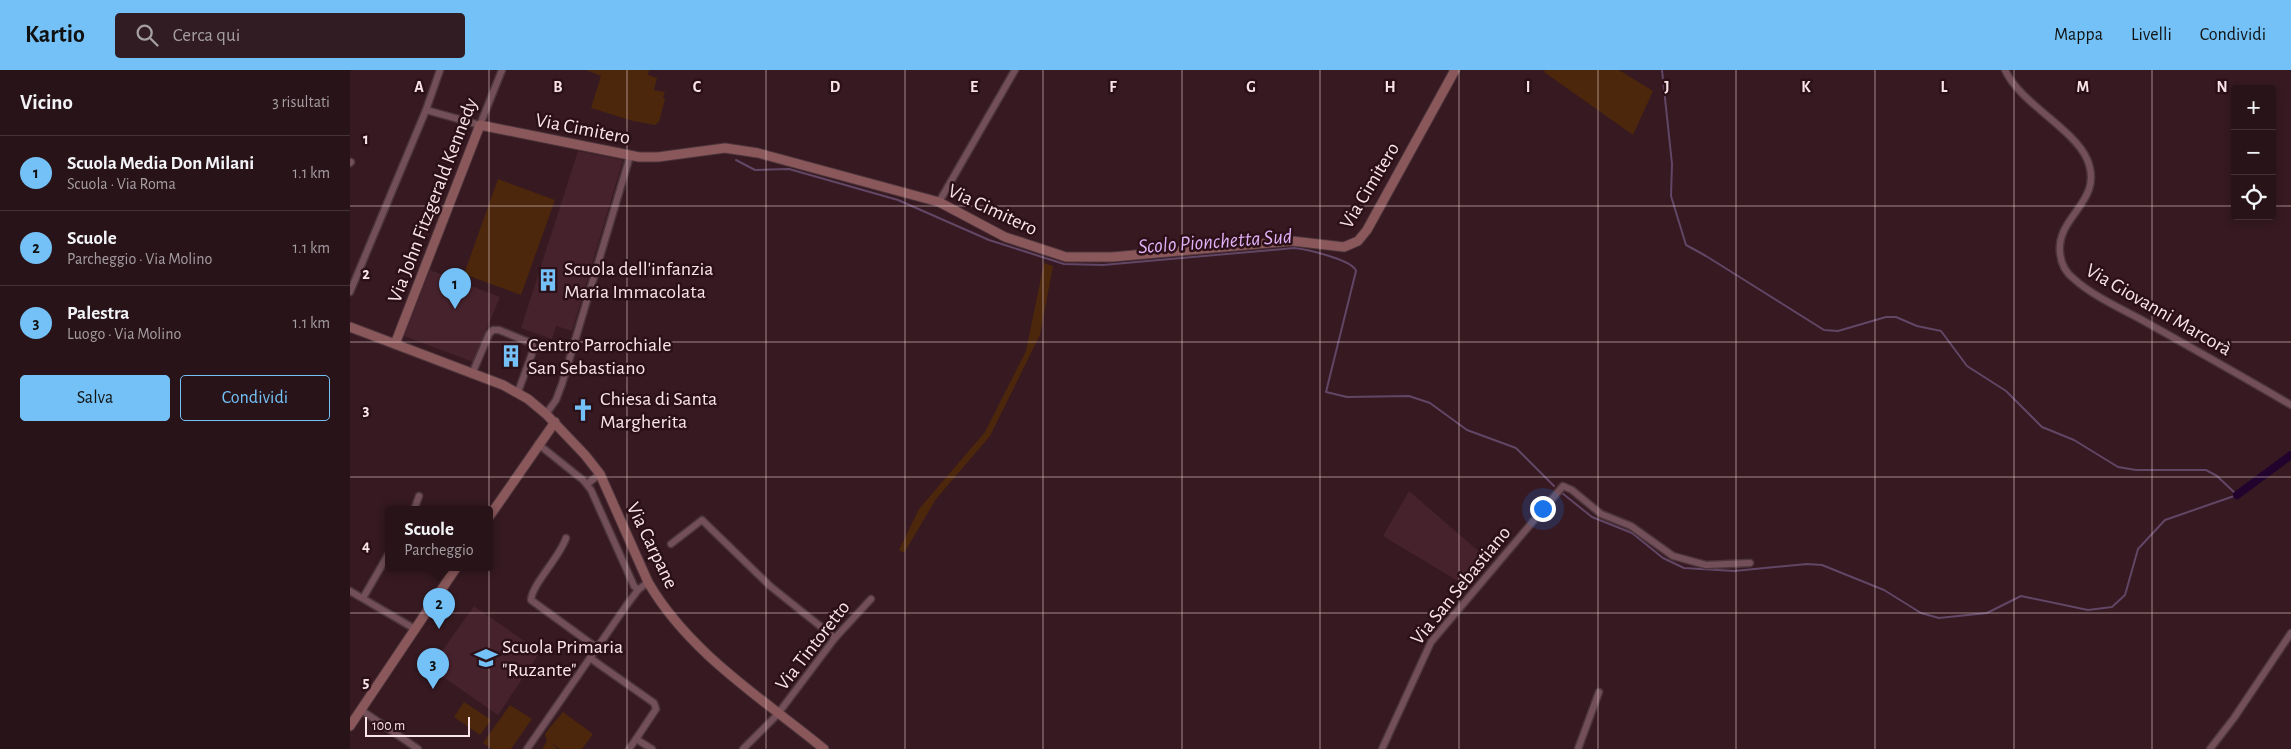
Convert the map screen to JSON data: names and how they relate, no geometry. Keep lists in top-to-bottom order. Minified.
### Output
{"streets":{"street":["Via Cimitero","Via John Fitzgerald Kennedy","Via Giovanni Marcorà","Via Carpane","Via San Sebastiano","Via Tintoretto"]},"crossings":[["Via Cimitero","Via John Fitzgerald Kennedy"],["Via John Fitzgerald Kennedy","Via Carpane"],["Via Carpane","Via Tintoretto"]],"water":["Scolo Pionchetta Sud"],"places":{"building":["Scuola dell'infanzia Maria Immacolata","Centro Parrochiale San Sebastiano"],"church":["Chiesa di Santa Margherita"],"school or university":["Scuola Primaria \"Ruzante\""]},"scale_bar":"100 m","page":{"header":"Kartio","search":"Cerca qui","nav":["Mappa","Livelli","Condividi"],"heading":["Vicino","3 risultati"],"map_buttons":["+","−"],"list":[{"mark":"1","name":"Scuola Media Don Milani","note":"Scuola · Via Roma","value":"1.1 km"},{"mark":"2","name":"Scuole","note":"Parcheggio · Via Molino","value":"1.1 km"},{"mark":"3","name":"Palestra","note":"Luogo · Via Molino","value":"1.1 km"}],"pins":["1","2","3"],"buttons":["Salva","Condividi"],"popup":["Scuole","Parcheggio"],"scale":"100 m"},"grid":{"columns":["A","B","C","D","E","F","G","H","I","J","K","L","M","N"],"rows":["1","2","3","4","5"]}}
